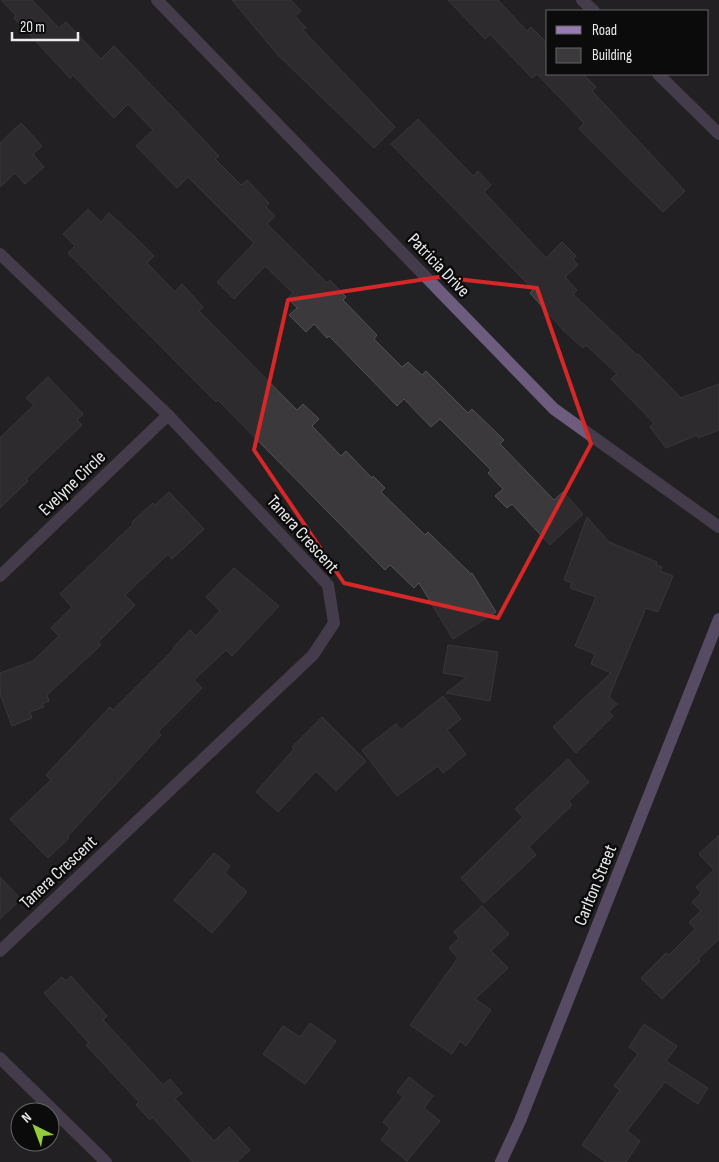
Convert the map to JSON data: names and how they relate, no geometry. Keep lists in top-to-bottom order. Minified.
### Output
{"streets":{"main road":["Carlton Street"],"street":["Patricia Drive","Evelyne Circle","Tanera Crescent"]},"crossings":[["Evelyne Circle","Tanera Crescent"]],"legend":["Road","Building"],"scale_bar":"20 m","north":"top left"}
